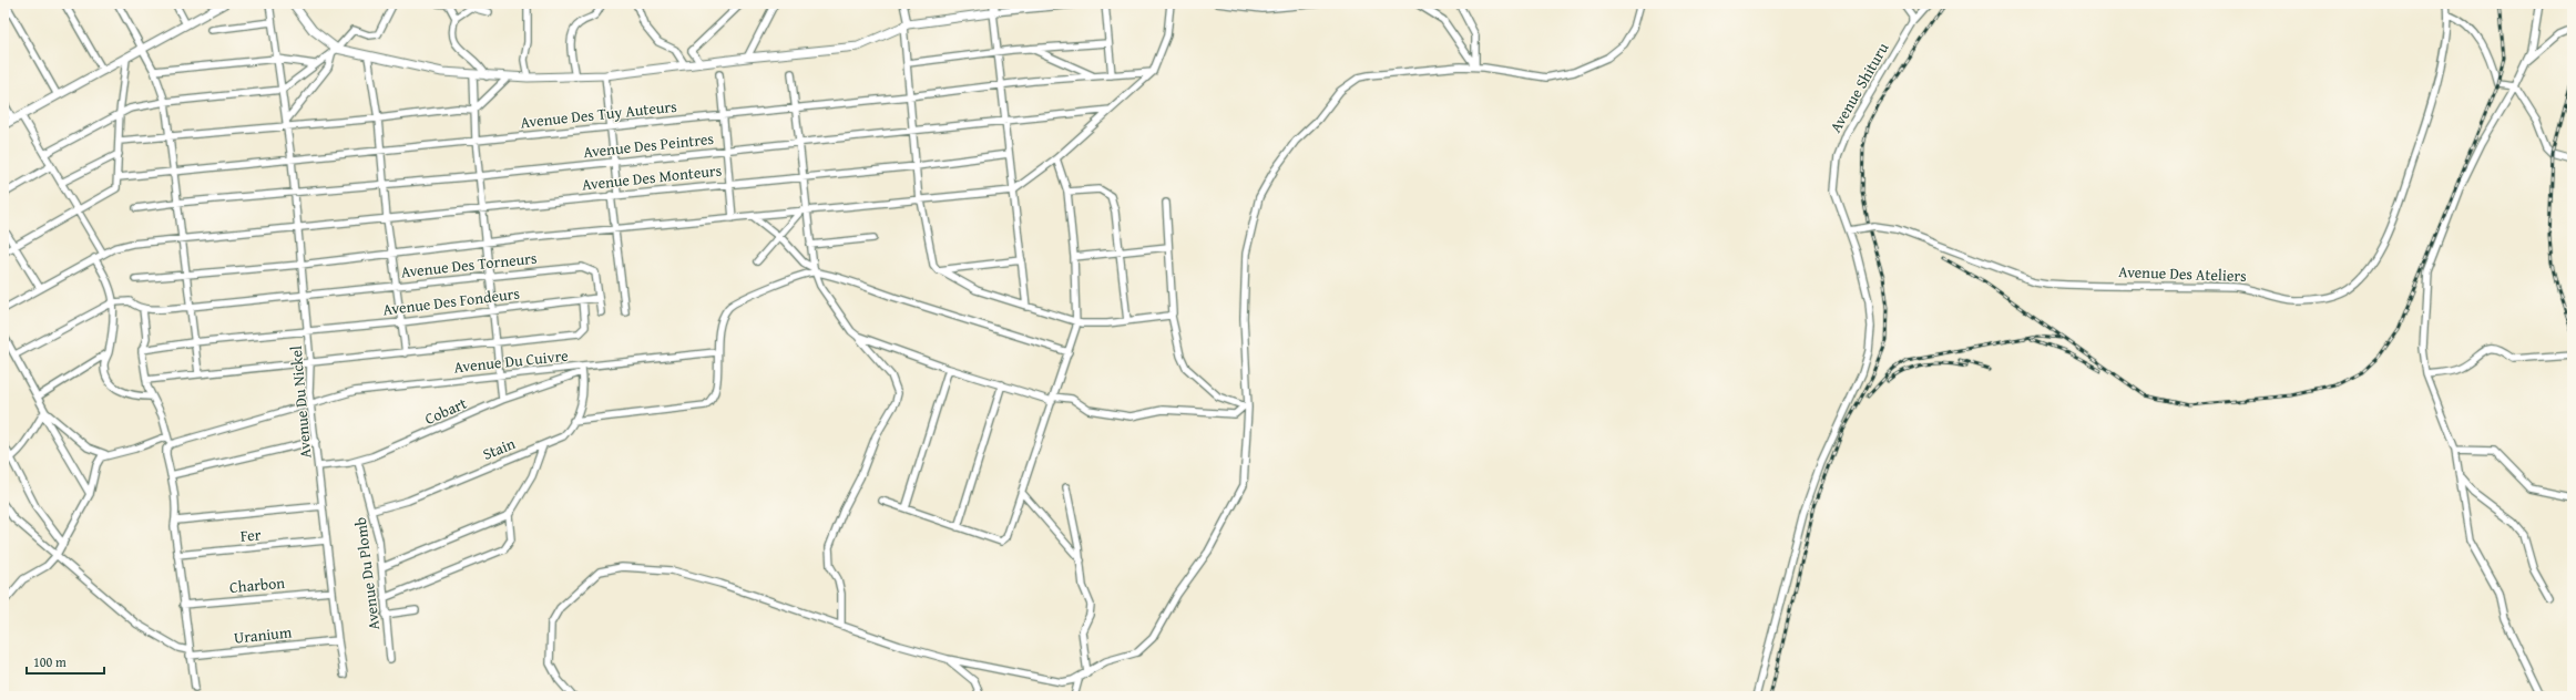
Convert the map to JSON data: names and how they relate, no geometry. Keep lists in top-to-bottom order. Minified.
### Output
{"streets":{"street":["Avenue Shituru","Avenue Des Tuy Auteurs","Avenue Des Peintres","Avenue Des Monteurs","Avenue Des Torneurs","Avenue Des Ateliers","Avenue Des Fondeurs","Avenue Du Cuivre","Avenue Du Nickel","Cobart","Stain","Fer","Avenue Du Plomb","Charbon","Uranium"]},"crossings":[["Avenue Shituru","Avenue Des Ateliers"],["Avenue Des Tuy Auteurs","Avenue Du Nickel"],["Avenue Des Peintres","Avenue Du Nickel"],["Avenue Des Monteurs","Avenue Du Nickel"],["Avenue Des Torneurs","Avenue Des Fondeurs"],["Avenue Des Torneurs","Avenue Du Nickel"],["Avenue Des Fondeurs","Avenue Du Nickel"],["Avenue Du Cuivre","Avenue Du Nickel"],["Avenue Du Cuivre","Cobart"],["Avenue Du Cuivre","Stain"],["Avenue Du Nickel","Cobart"],["Avenue Du Nickel","Fer"],["Avenue Du Nickel","Charbon"],["Avenue Du Nickel","Uranium"],["Cobart","Stain"],["Cobart","Avenue Du Plomb"],["Stain","Avenue Du Plomb"]],"scale_bar":"100 m"}
